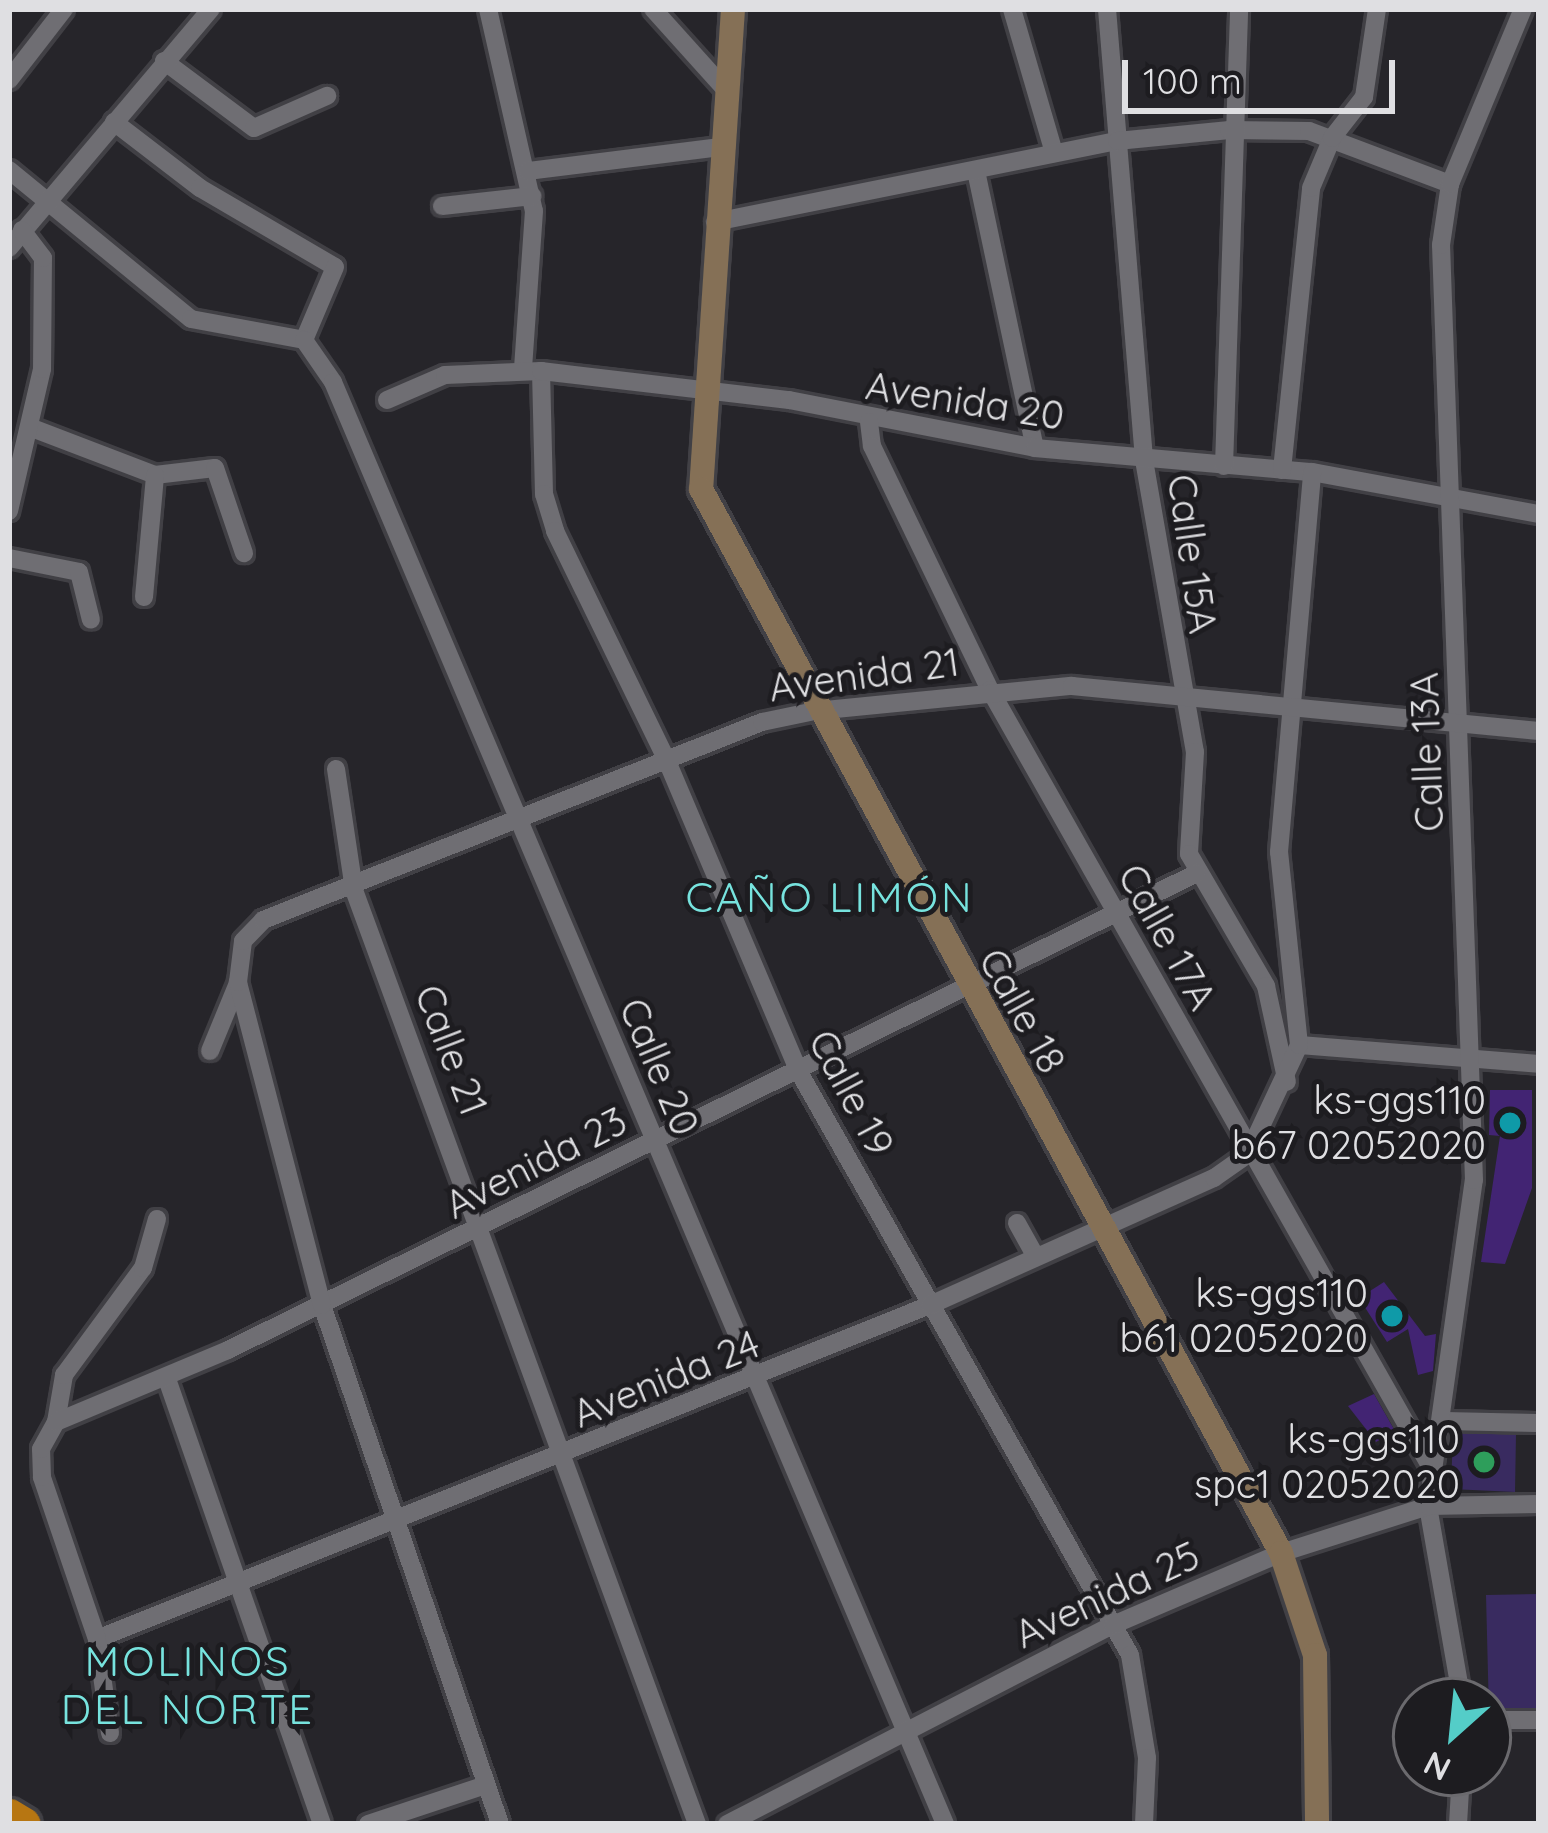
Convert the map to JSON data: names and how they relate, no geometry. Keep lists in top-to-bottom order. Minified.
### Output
{"streets":{"street":["Avenida 20","Calle 15A","Avenida 21","Calle 13A","Calle 17A","Calle 18","Calle 21","Calle 20","Calle 19","Avenida 23","Avenida 24","Avenida 25"]},"crossings":[["Avenida 20","Calle 15A"],["Avenida 20","Calle 13A"],["Avenida 20","Calle 17A"],["Avenida 20","Calle 18"],["Avenida 20","Calle 19"],["Calle 15A","Avenida 21"],["Calle 15A","Avenida 23"],["Avenida 21","Calle 13A"],["Avenida 21","Calle 17A"],["Avenida 21","Calle 18"],["Avenida 21","Calle 21"],["Avenida 21","Calle 20"],["Avenida 21","Calle 19"],["Calle 13A","Calle 17A"],["Calle 13A","Avenida 25"],["Calle 17A","Avenida 23"],["Calle 17A","Avenida 24"],["Calle 18","Avenida 23"],["Calle 18","Avenida 24"],["Calle 18","Avenida 25"],["Calle 21","Avenida 23"],["Calle 21","Avenida 24"],["Calle 20","Avenida 23"],["Calle 20","Avenida 24"],["Calle 20","Avenida 25"],["Calle 19","Avenida 23"],["Calle 19","Avenida 24"],["Calle 19","Avenida 25"]],"districts":["CAÑO LIMÓN","MOLINOS DEL NORTE"],"places":["ks-ggs110 b67 02052020","ks-ggs110 b61 02052020","ks-ggs110 spc1 02052020"],"scale_bar":"100 m","north":"bottom left"}
